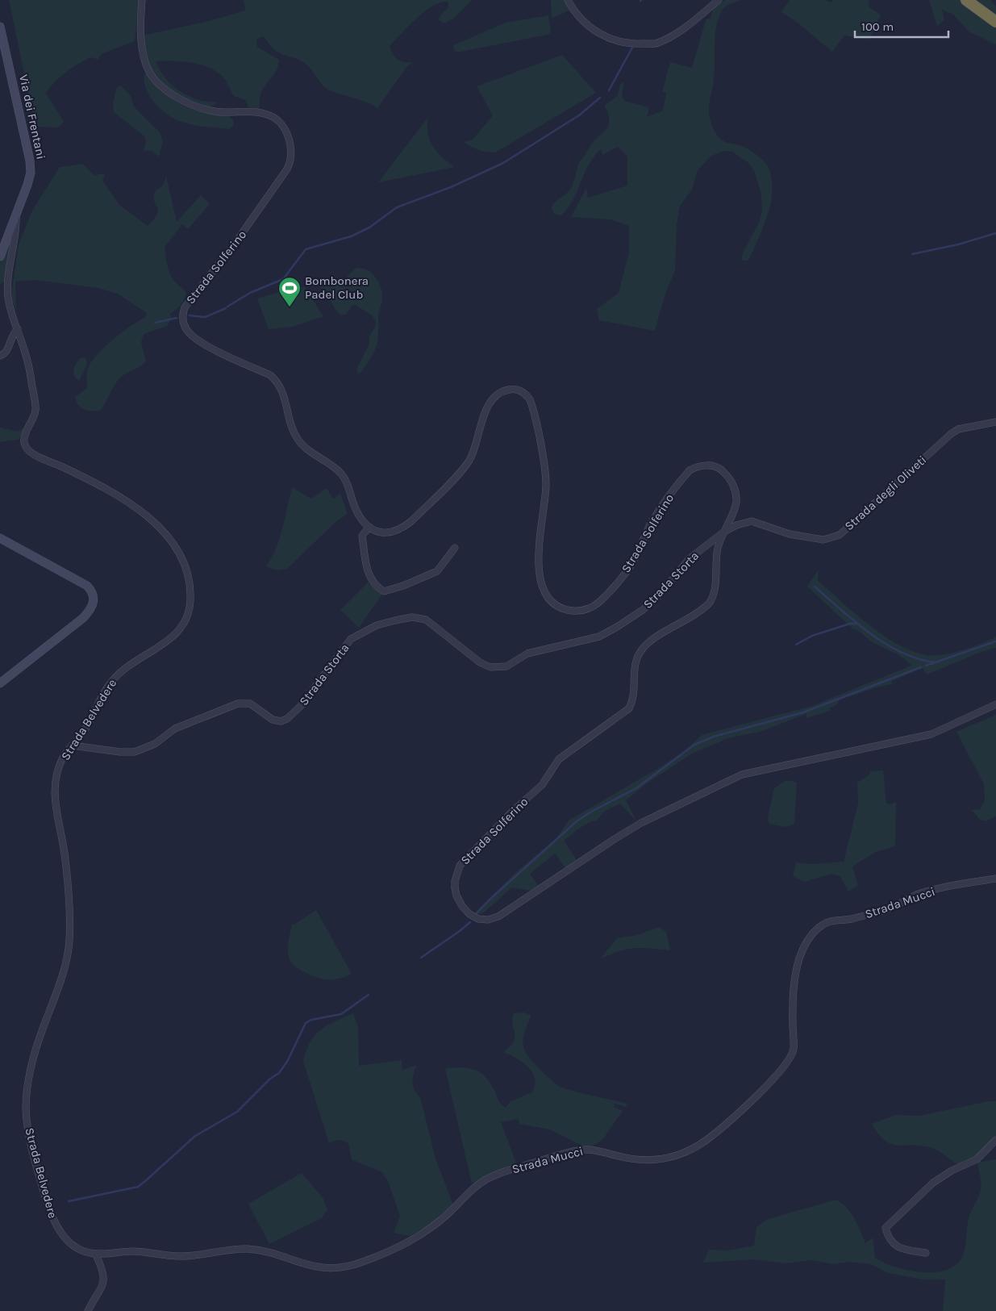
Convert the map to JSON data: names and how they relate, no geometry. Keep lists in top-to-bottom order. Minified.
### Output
{"streets":{"main road":["Via dei Frentani"],"street":["Strada Solferino","Strada degli Oliveti","Strada Storta","Strada Belvedere","Strada Mucci"]},"crossings":[["Via dei Frentani","Strada Belvedere"],["Strada Solferino","Strada degli Oliveti"],["Strada Solferino","Strada Storta"],["Strada degli Oliveti","Strada Storta"],["Strada Storta","Strada Belvedere"],["Strada Belvedere","Strada Mucci"]],"places":{"sports":["Bombonera Padel Club"]},"scale_bar":"100 m"}
